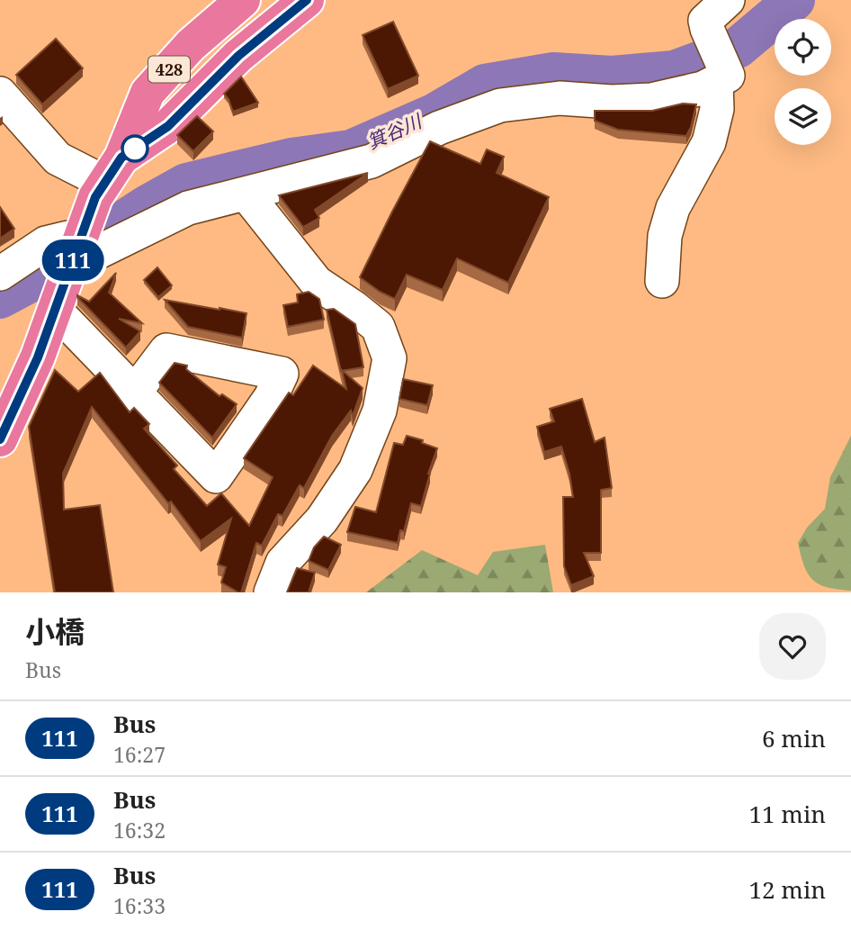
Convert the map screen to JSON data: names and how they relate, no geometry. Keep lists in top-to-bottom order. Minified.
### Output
{"streets":{"highway":["428"]},"water":["箕谷川"],"lines":["bus line 111"],"page":{"on_map":"111","heading":["小橋","Bus"],"list":[{"mark":"111","name":"Bus","note":"16:27","value":"6 min"},{"mark":"111","name":"Bus","note":"16:32","value":"11 min"},{"mark":"111","name":"Bus","note":"16:33","value":"12 min"}]}}
